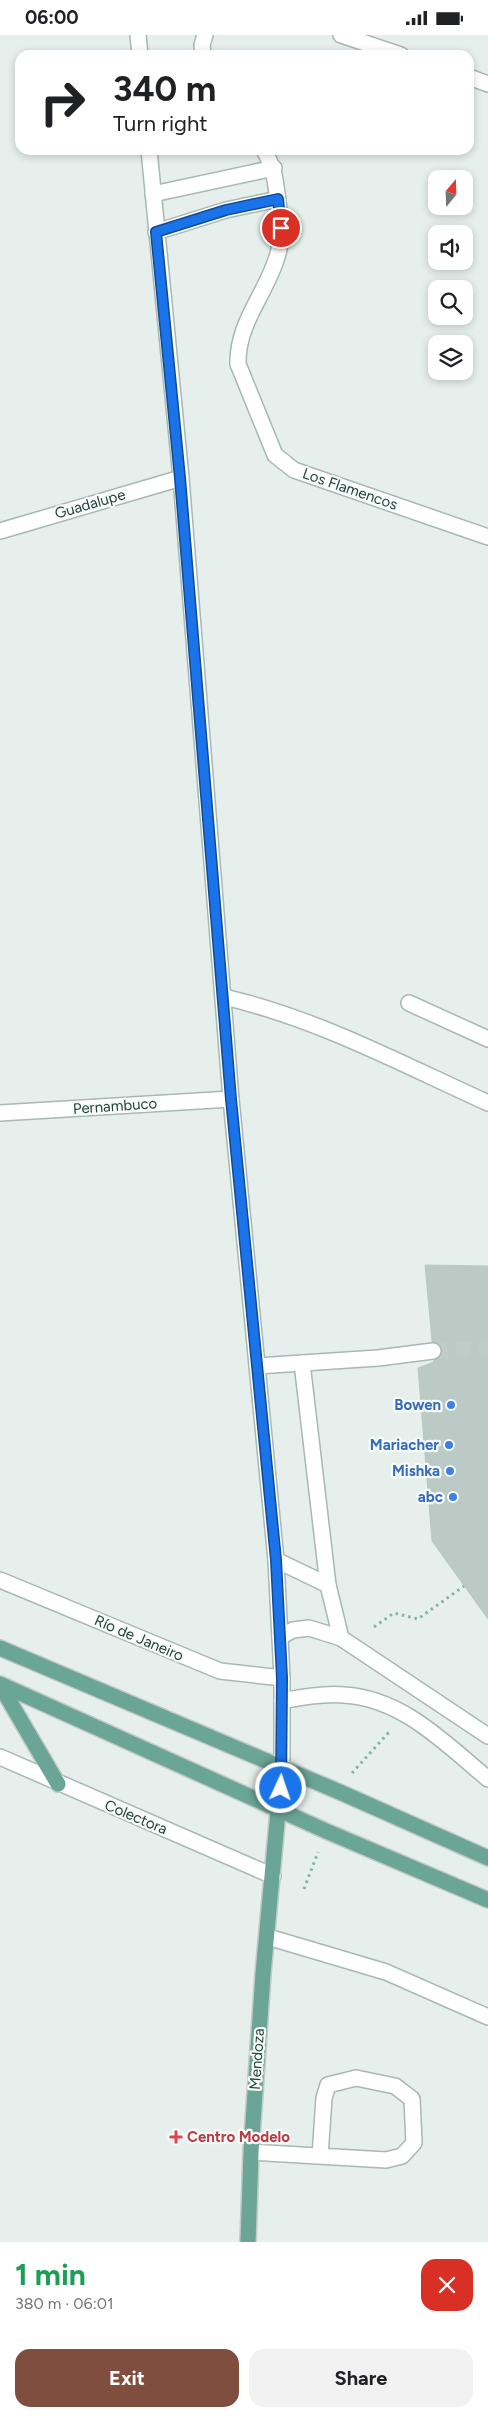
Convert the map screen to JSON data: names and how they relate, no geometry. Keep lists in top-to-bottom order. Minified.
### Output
{"streets":{"main road":["Mendoza"],"street":["Los Flamencos","Guadalupe","Pernambuco","Río de Janeiro","Colectora"]},"crossings":[["Colectora","Mendoza"]],"places":{"other":["Bowen","Mariacher","Mishka","abc"],"health":["Centro Modelo"]},"north":"top","page":{"status":"06:00","turn":["340 m","Turn right"],"heading":["1 min","380 m · 06:01"],"buttons":["Exit","Share"]}}
